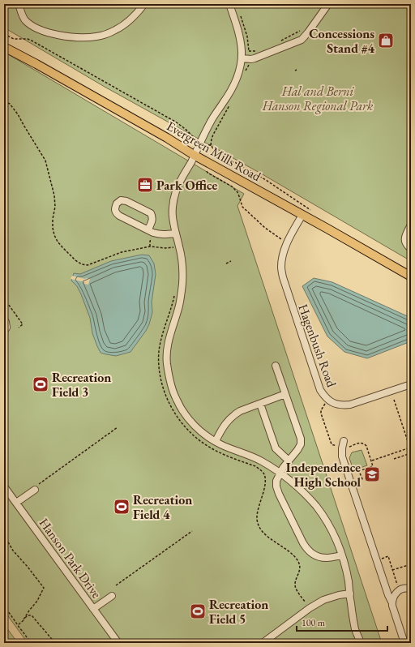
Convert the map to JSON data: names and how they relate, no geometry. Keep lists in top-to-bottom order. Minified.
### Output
{"streets":{"main road":["Evergreen Mills Road"],"street":["Hagenbush Road","Hanson Park Drive"]},"crossings":[["Evergreen Mills Road","Hagenbush Road"]],"parks":["Hal and Berni Hanson Regional Park"],"places":{"shop":["Concessions Stand #4"],"office":["Park Office"],"sports":["Recreation Field 3","Recreation Field 4","Recreation Field 5"],"school or university":["Independence High School"]},"scale_bar":"100 m"}
